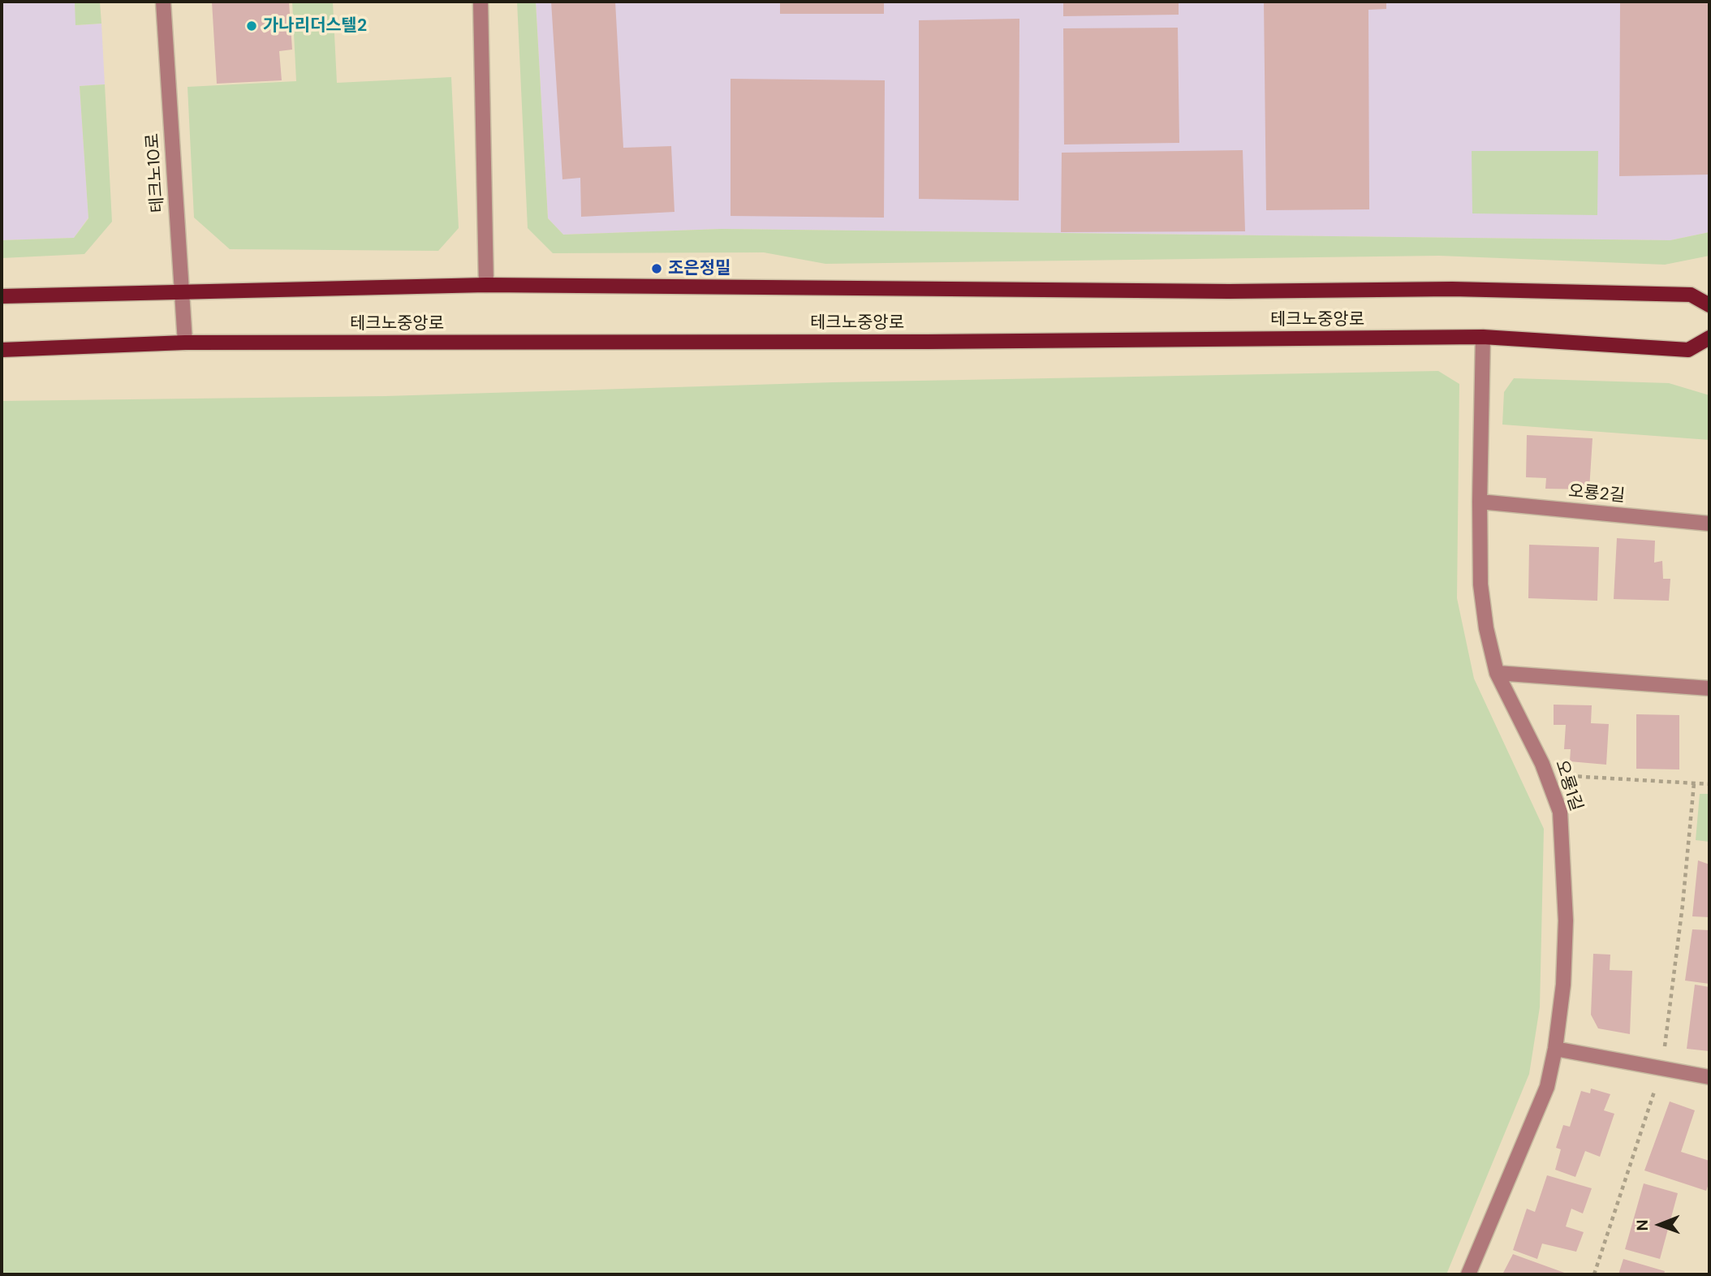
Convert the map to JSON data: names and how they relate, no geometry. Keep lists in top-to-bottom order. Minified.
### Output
{"streets":{"main road":["테크노중앙로"],"street":["테크노10로","오룡2길","오룡1길"]},"crossings":[["테크노10로","테크노중앙로"],["테크노중앙로","오룡1길"],["오룡2길","오룡1길"]],"places":["가나리더스텔2","조은정밀"],"north":"left"}
